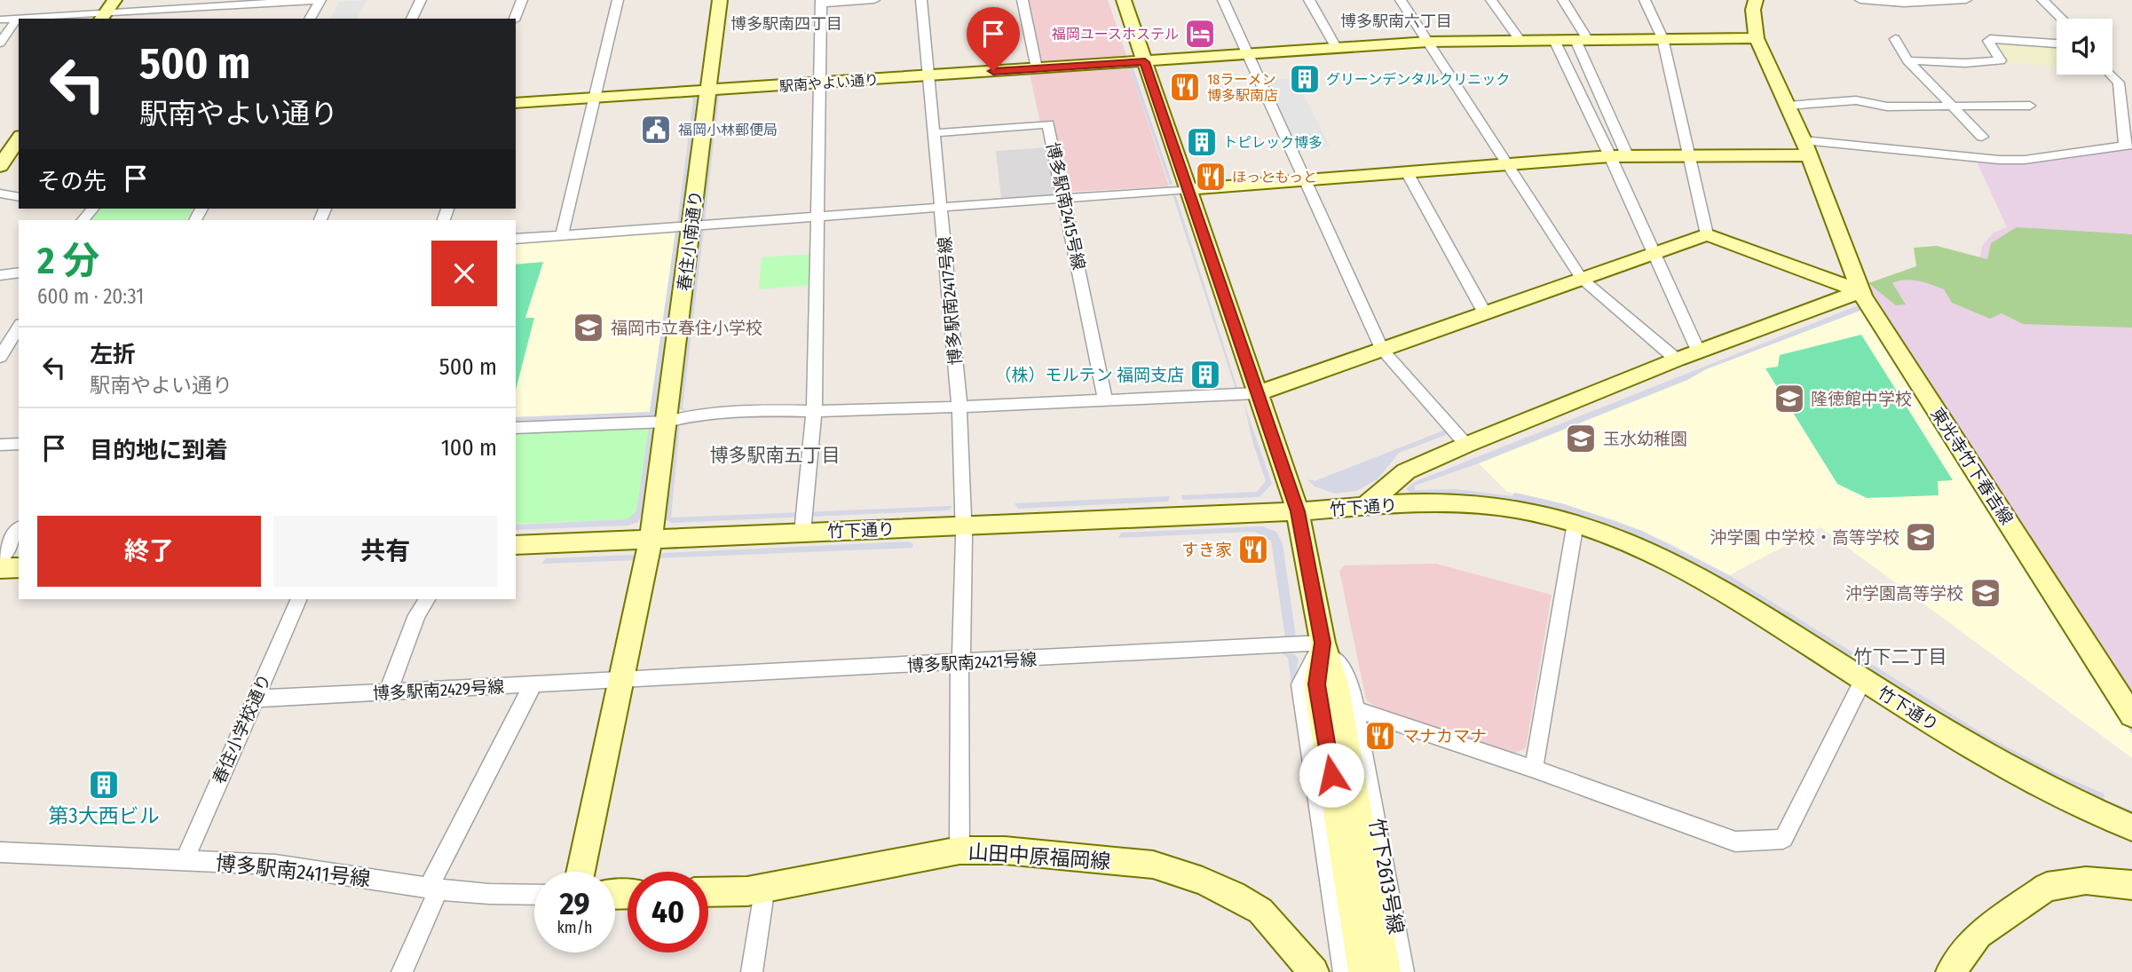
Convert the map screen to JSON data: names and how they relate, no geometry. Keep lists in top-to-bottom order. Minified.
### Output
{"streets":{"street":["駅南やよい通り","博多駅南2415号線","春住小南通り","博多駅南2417号線","東光寺竹下春吉線","竹下通り","博多駅南2421号線","博多駅南2429号線","春住小学校通り","山田中原福岡線","博多駅南2411号線","竹下2613号線"]},"crossings":[["駅南やよい通り","春住小南通り"],["駅南やよい通り","博多駅南2417号線"],["駅南やよい通り","東光寺竹下春吉線"],["博多駅南2415号線","博多駅南2417号線"],["春住小南通り","竹下通り"],["博多駅南2417号線","竹下通り"],["博多駅南2417号線","博多駅南2421号線"],["博多駅南2417号線","山田中原福岡線"],["博多駅南2421号線","博多駅南2429号線"],["博多駅南2421号線","竹下2613号線"],["博多駅南2429号線","春住小学校通り"],["春住小学校通り","博多駅南2411号線"]],"districts":["博多駅南六丁目","博多駅南四丁目","博多駅南五丁目","竹下二丁目"],"places":{"hotel":["福岡ユースホステル"],"building":["グリーンデンタルクリニック","トピレック博多","（株）モルテン 福岡支店","第3大西ビル"],"restaurant":["18ラーメン 博多駅南店","ほっともっと","すき家","マナカマナ"],"public building":["福岡小林郵便局"],"school or university":["福岡市立春住小学校","隆徳館中学校","玉水幼稚園","沖学園 中学校・高等学校","沖学園高等学校"]},"page":{"turn":["500 m","駅南やよい通り"],"then":"その先","heading":["2 分","600 m · 20:31"],"list":[{"name":"左折","note":"駅南やよい通り","value":"500 m"},{"name":"目的地に到着","value":"100 m"}],"buttons":["終了","共有"],"speed":"29 km/h","limit":"40"}}
